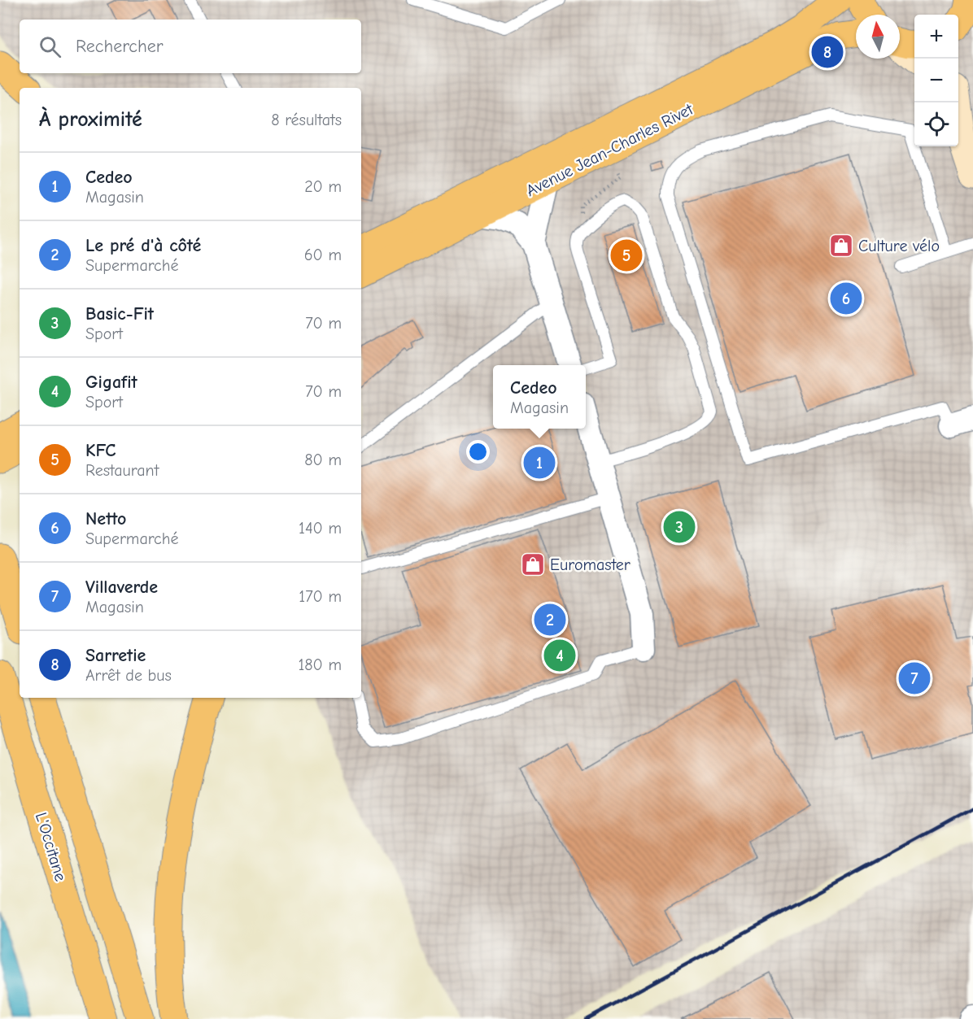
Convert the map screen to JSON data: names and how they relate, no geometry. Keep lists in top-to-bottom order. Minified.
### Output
{"streets":{"main road":["Avenue Jean-Charles Rivet","L'Occitane"]},"places":{"shop":["Culture vélo","Euromaster"]},"north":"top","page":{"map_buttons":["+","−"],"search":"Rechercher","pins":["8","5","6","1","3","2","4","7"],"heading":["À proximité","8 résultats"],"list":[{"mark":"1","name":"Cedeo","note":"Magasin","value":"20 m"},{"mark":"2","name":"Le pré d'à côté","note":"Supermarché","value":"60 m"},{"mark":"3","name":"Basic-Fit","note":"Sport","value":"70 m"},{"mark":"4","name":"Gigafit","note":"Sport","value":"70 m"},{"mark":"5","name":"KFC","note":"Restaurant","value":"80 m"},{"mark":"6","name":"Netto","note":"Supermarché","value":"140 m"},{"mark":"7","name":"Villaverde","note":"Magasin","value":"170 m"},{"mark":"8","name":"Sarretie","note":"Arrêt de bus","value":"180 m"}],"popup":["Cedeo","Magasin"]}}
